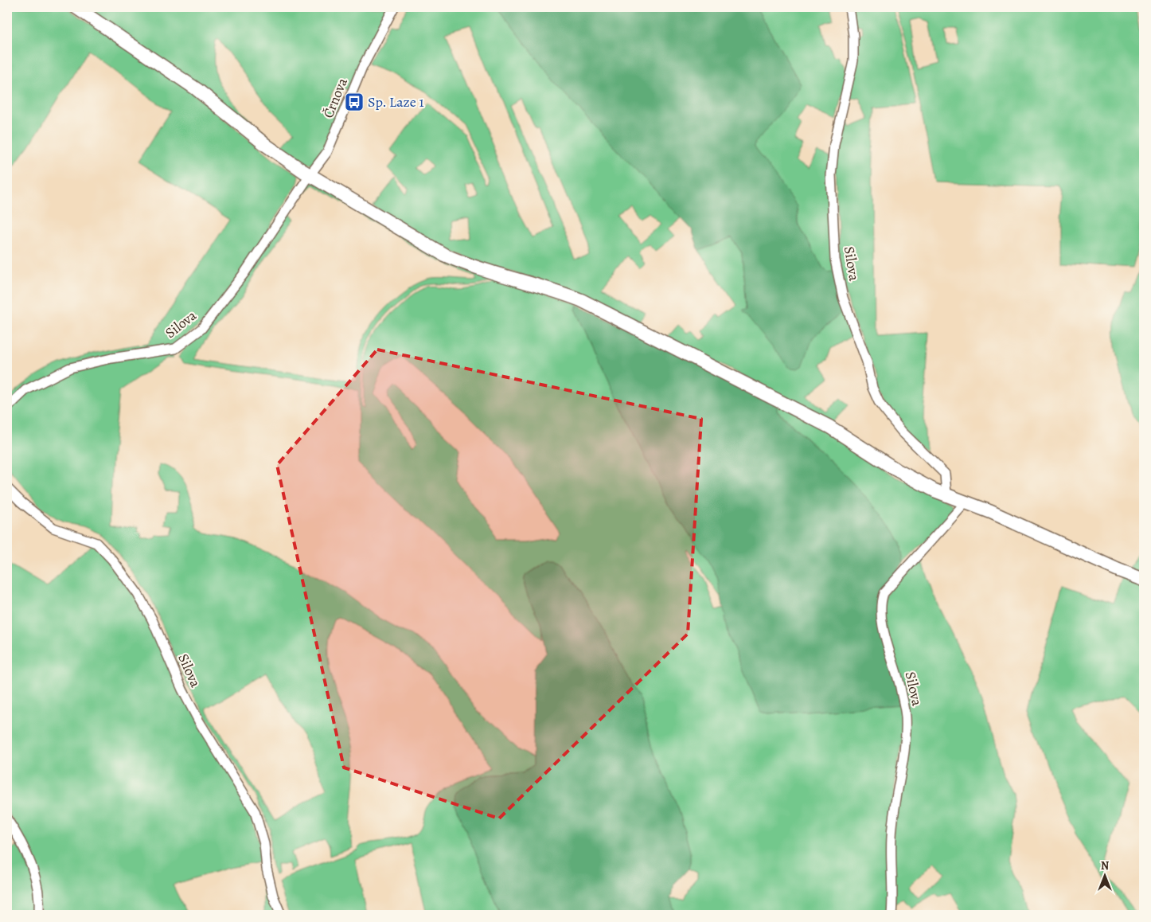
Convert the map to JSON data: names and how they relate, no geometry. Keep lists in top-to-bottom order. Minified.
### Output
{"streets":{"street":["Črnova","Silova"]},"crossings":[["Črnova","Silova"]],"places":{"bus stop":["Sp. Laze 1"]},"north":"top"}
